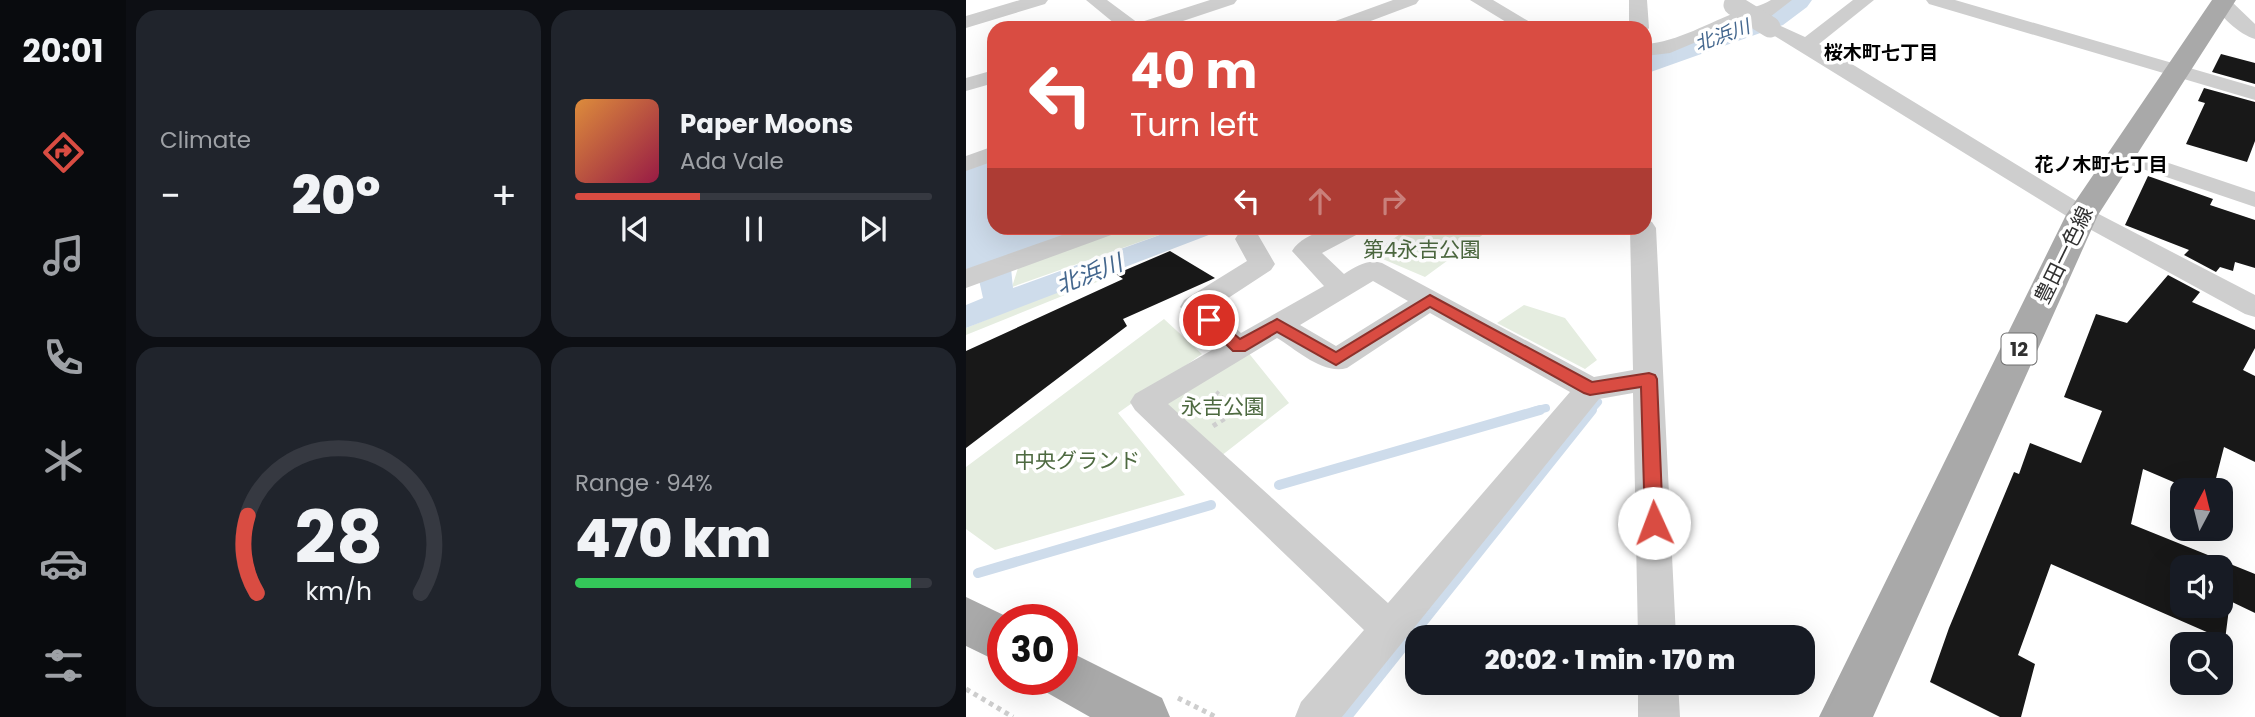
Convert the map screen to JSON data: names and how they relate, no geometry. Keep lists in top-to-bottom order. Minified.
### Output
{"streets":{"main road":["豊田一色線","12"]},"districts":["桜木町七丁目","花ノ木町七丁目"],"water":["北浜川"],"parks":["第4永吉公園","永吉公園","中央グランド"],"north":"top","page":{"tabs":"20:01","tile":["Climate",["Range · 94%","470 km"]],"turn":["40 m","Turn left"],"song":["Paper Moons","Ada Vale"],"heat":["−","20°","+"],"limit":"30","trip":"20:02 · 1 min · 170 m","gauge":["28","km/h"]}}
